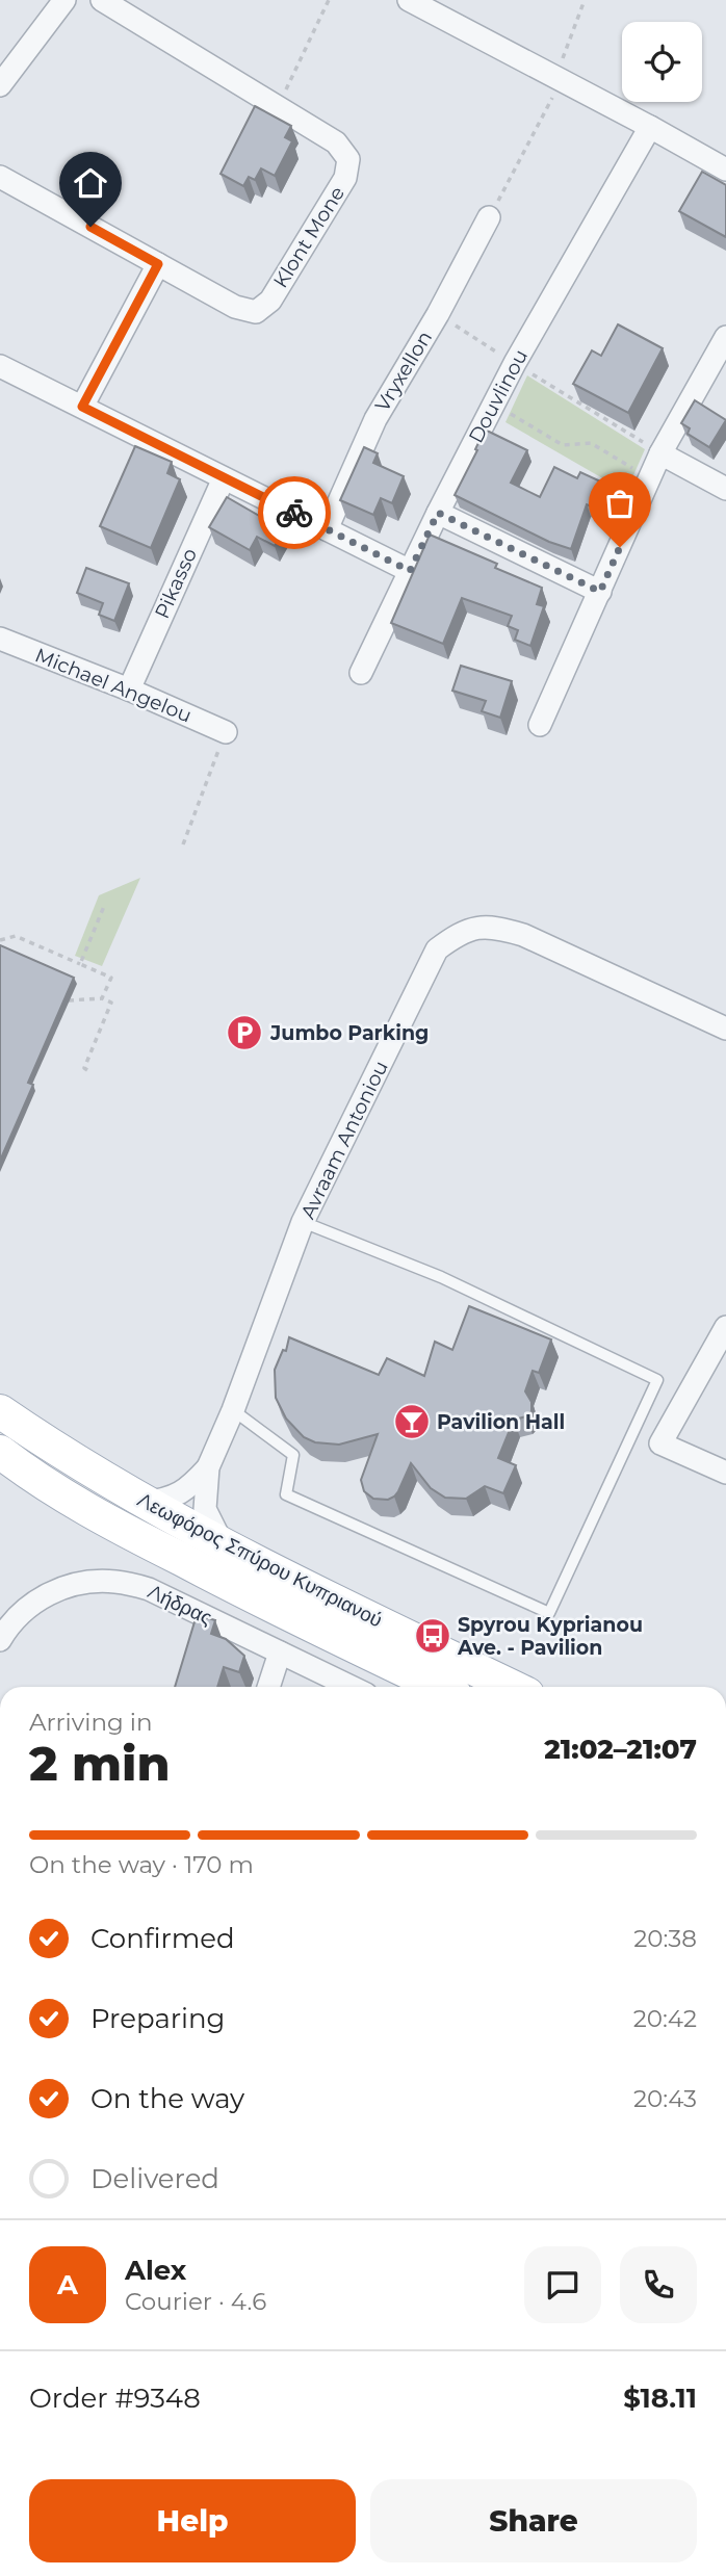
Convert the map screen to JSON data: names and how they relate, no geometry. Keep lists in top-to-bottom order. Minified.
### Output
{"streets":{"main road":["Λεωφόρος Σπύρου Κυπριανού"],"street":["Klont Mone","Vryxellon","Douvlinou","Pikasso","Michael Angelou","Avraam Antoniou","Λήδρας"]},"crossings":[["Pikasso","Michael Angelou"]],"places":{"parking":["Jumbo Parking"],"bar":["Pavilion Hall"],"bus stop":["Spyrou Kyprianou Ave. - Pavilion"]},"page":{"heading":["2 min","Arriving in","21:02–21:07"],"panel":["Alex","Courier · 4.6","Order #9348","$18.11"],"bar":"On the way · 170 m","list":[["Confirmed","20:38"],["Preparing","20:42"],["On the way","20:43"],"Delivered"],"round":"A","buttons":["Help","Share"]}}
